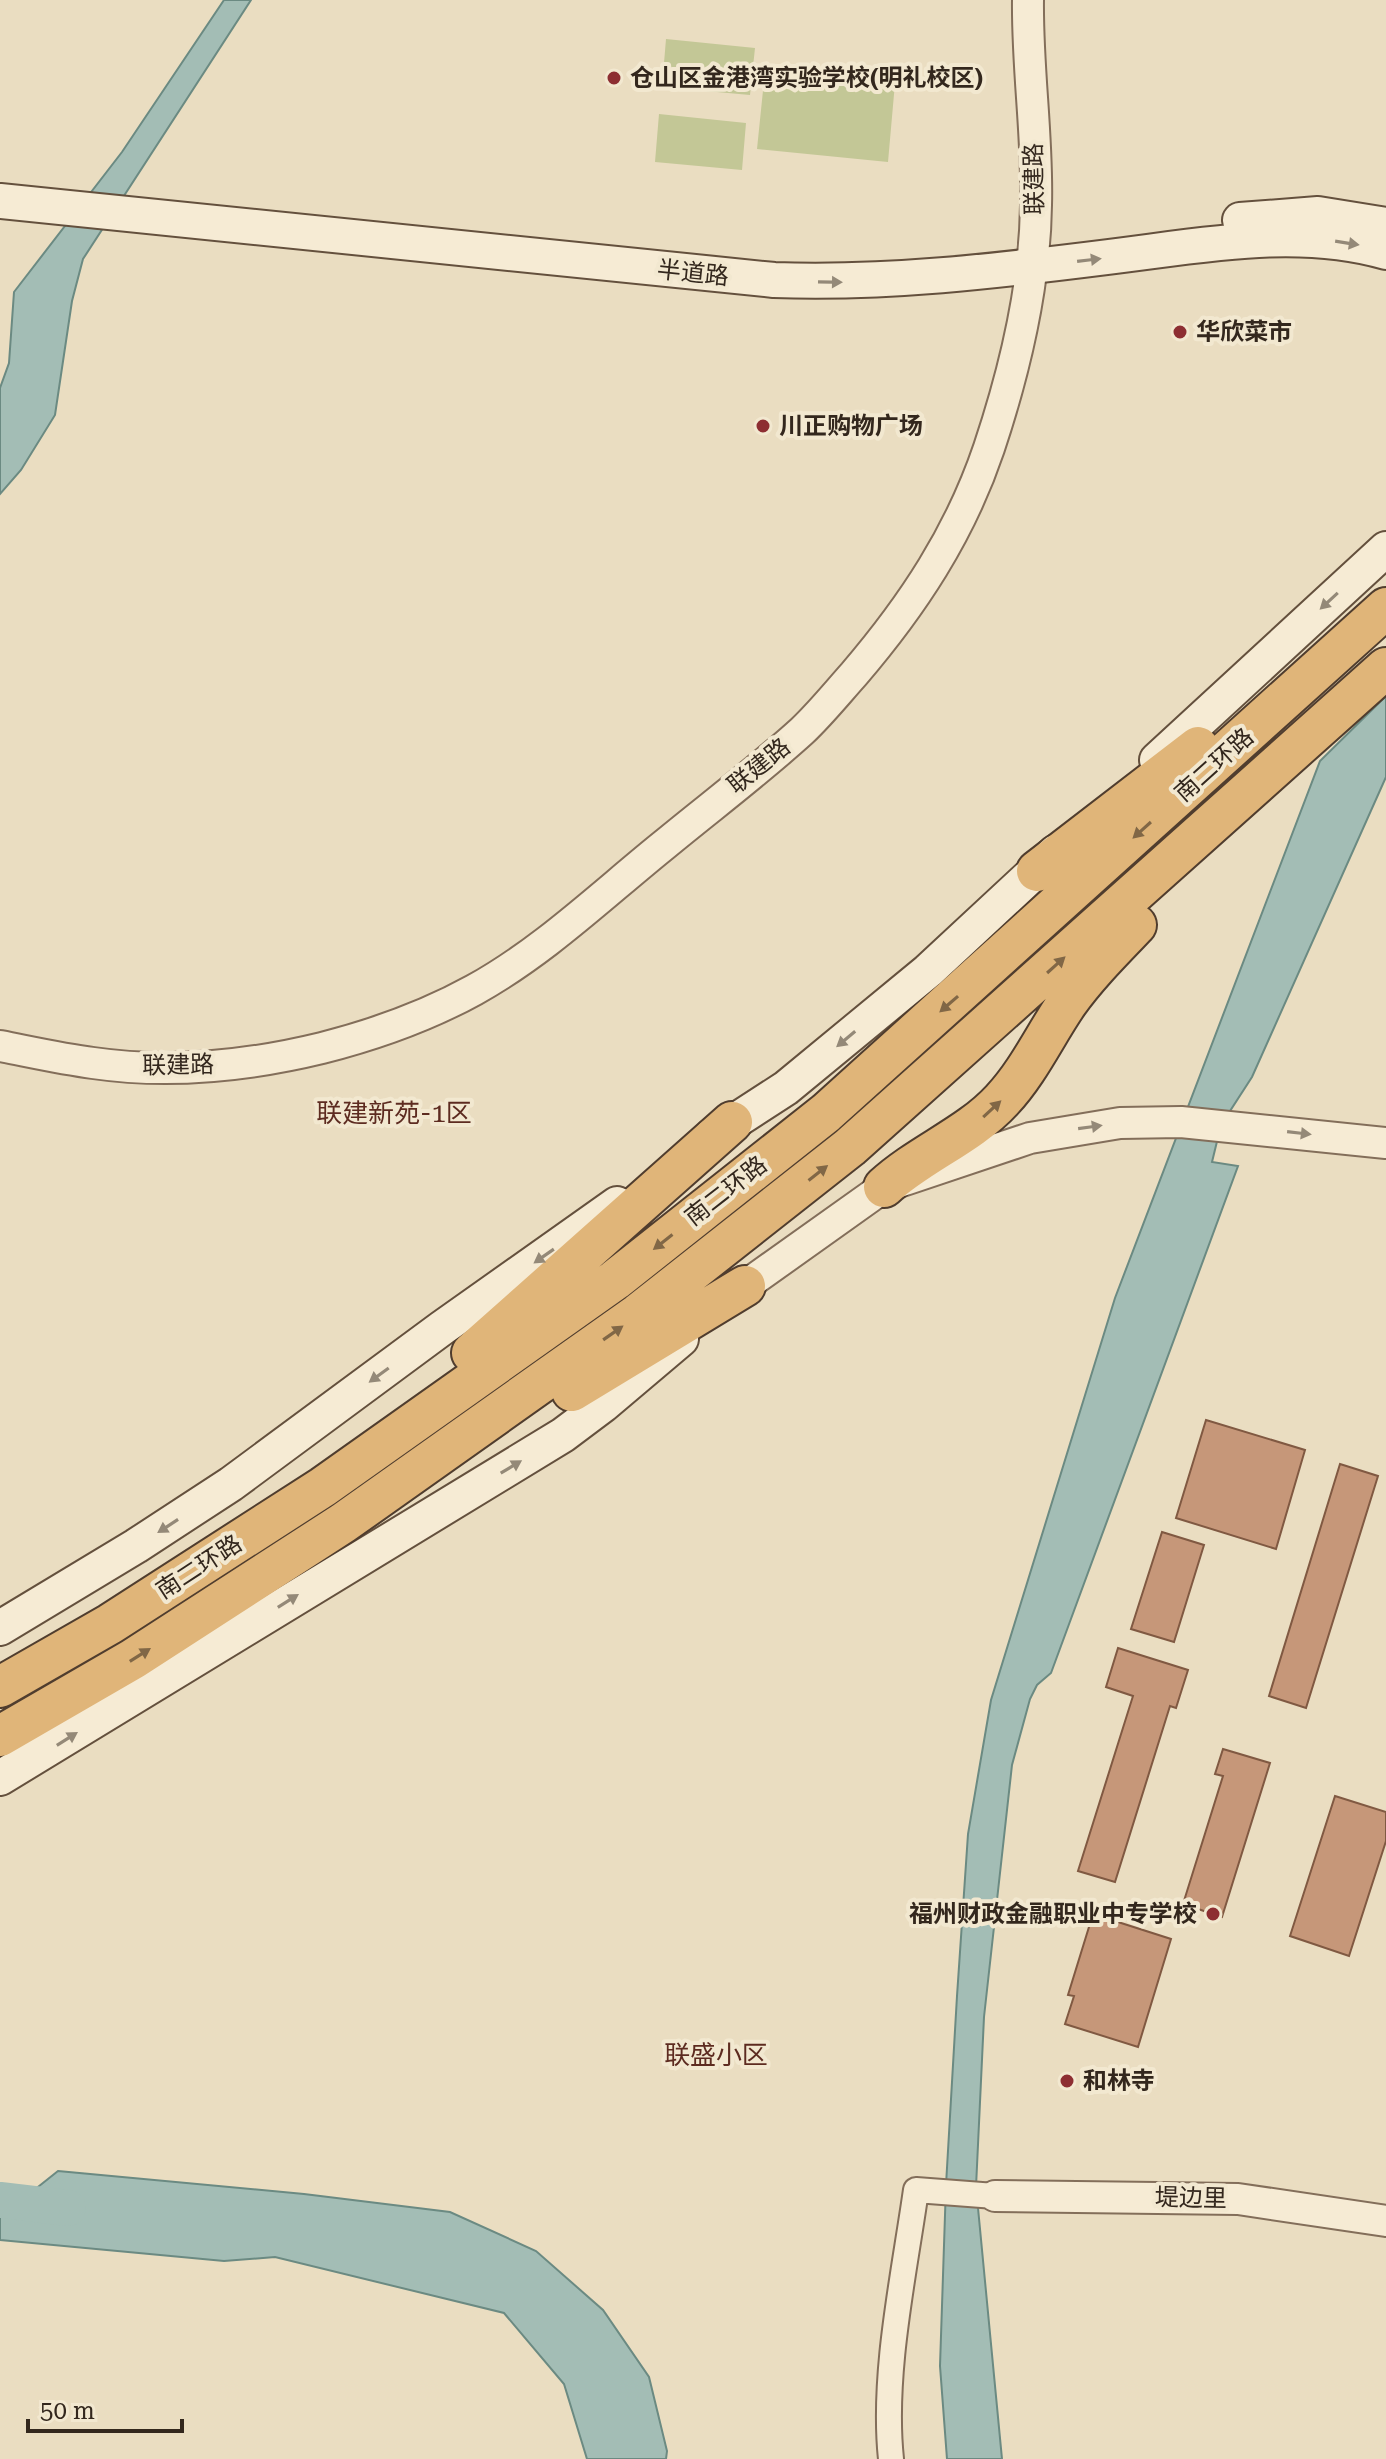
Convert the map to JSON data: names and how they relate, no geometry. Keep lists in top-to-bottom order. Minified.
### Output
{"streets":{"highway":["南二环路"],"main road":["半道路"],"street":["联建路","堤边里"]},"crossings":[["联建路","半道路"]],"districts":["联建新苑-1区","联盛小区"],"places":["仓山区金港湾实验学校(明礼校区)","华欣菜市","川正购物广场","福州财政金融职业中专学校","和林寺"],"scale_bar":"50 m"}
